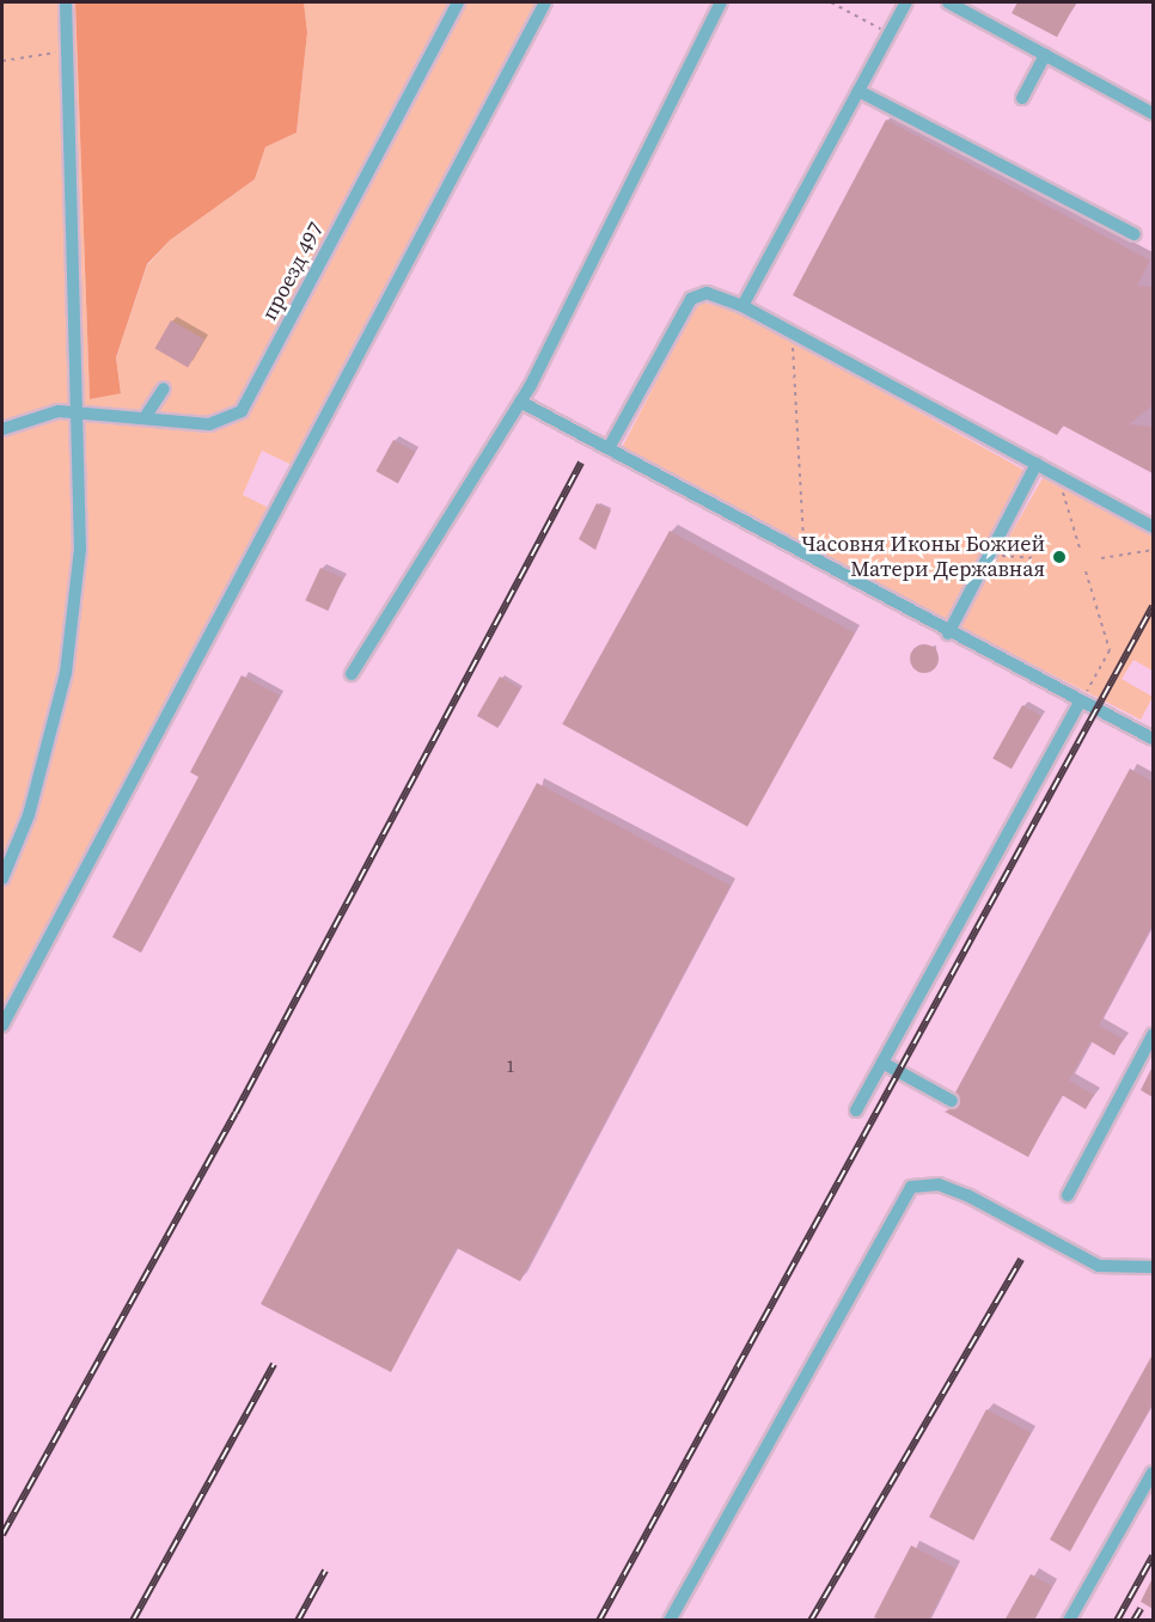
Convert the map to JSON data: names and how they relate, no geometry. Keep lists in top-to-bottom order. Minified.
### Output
{"streets":{"lane":["проезд 497"]},"places":["Часовня Иконы Божией Матери Державная"],"house_numbers":["1"]}
